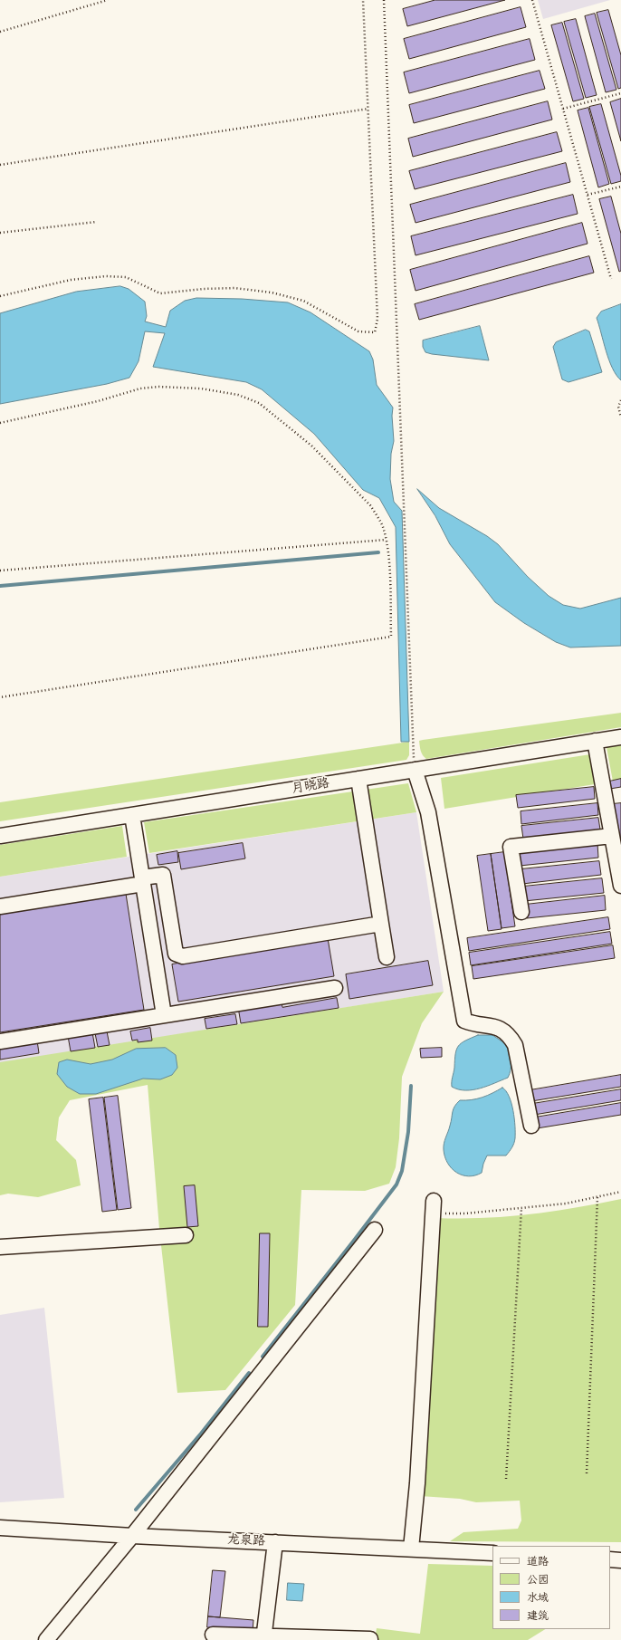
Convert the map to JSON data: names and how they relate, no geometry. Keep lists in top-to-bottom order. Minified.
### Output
{"streets":{"street":["月晓路","龙泉路"]},"legend":["道路","公园","水域","建筑"]}
